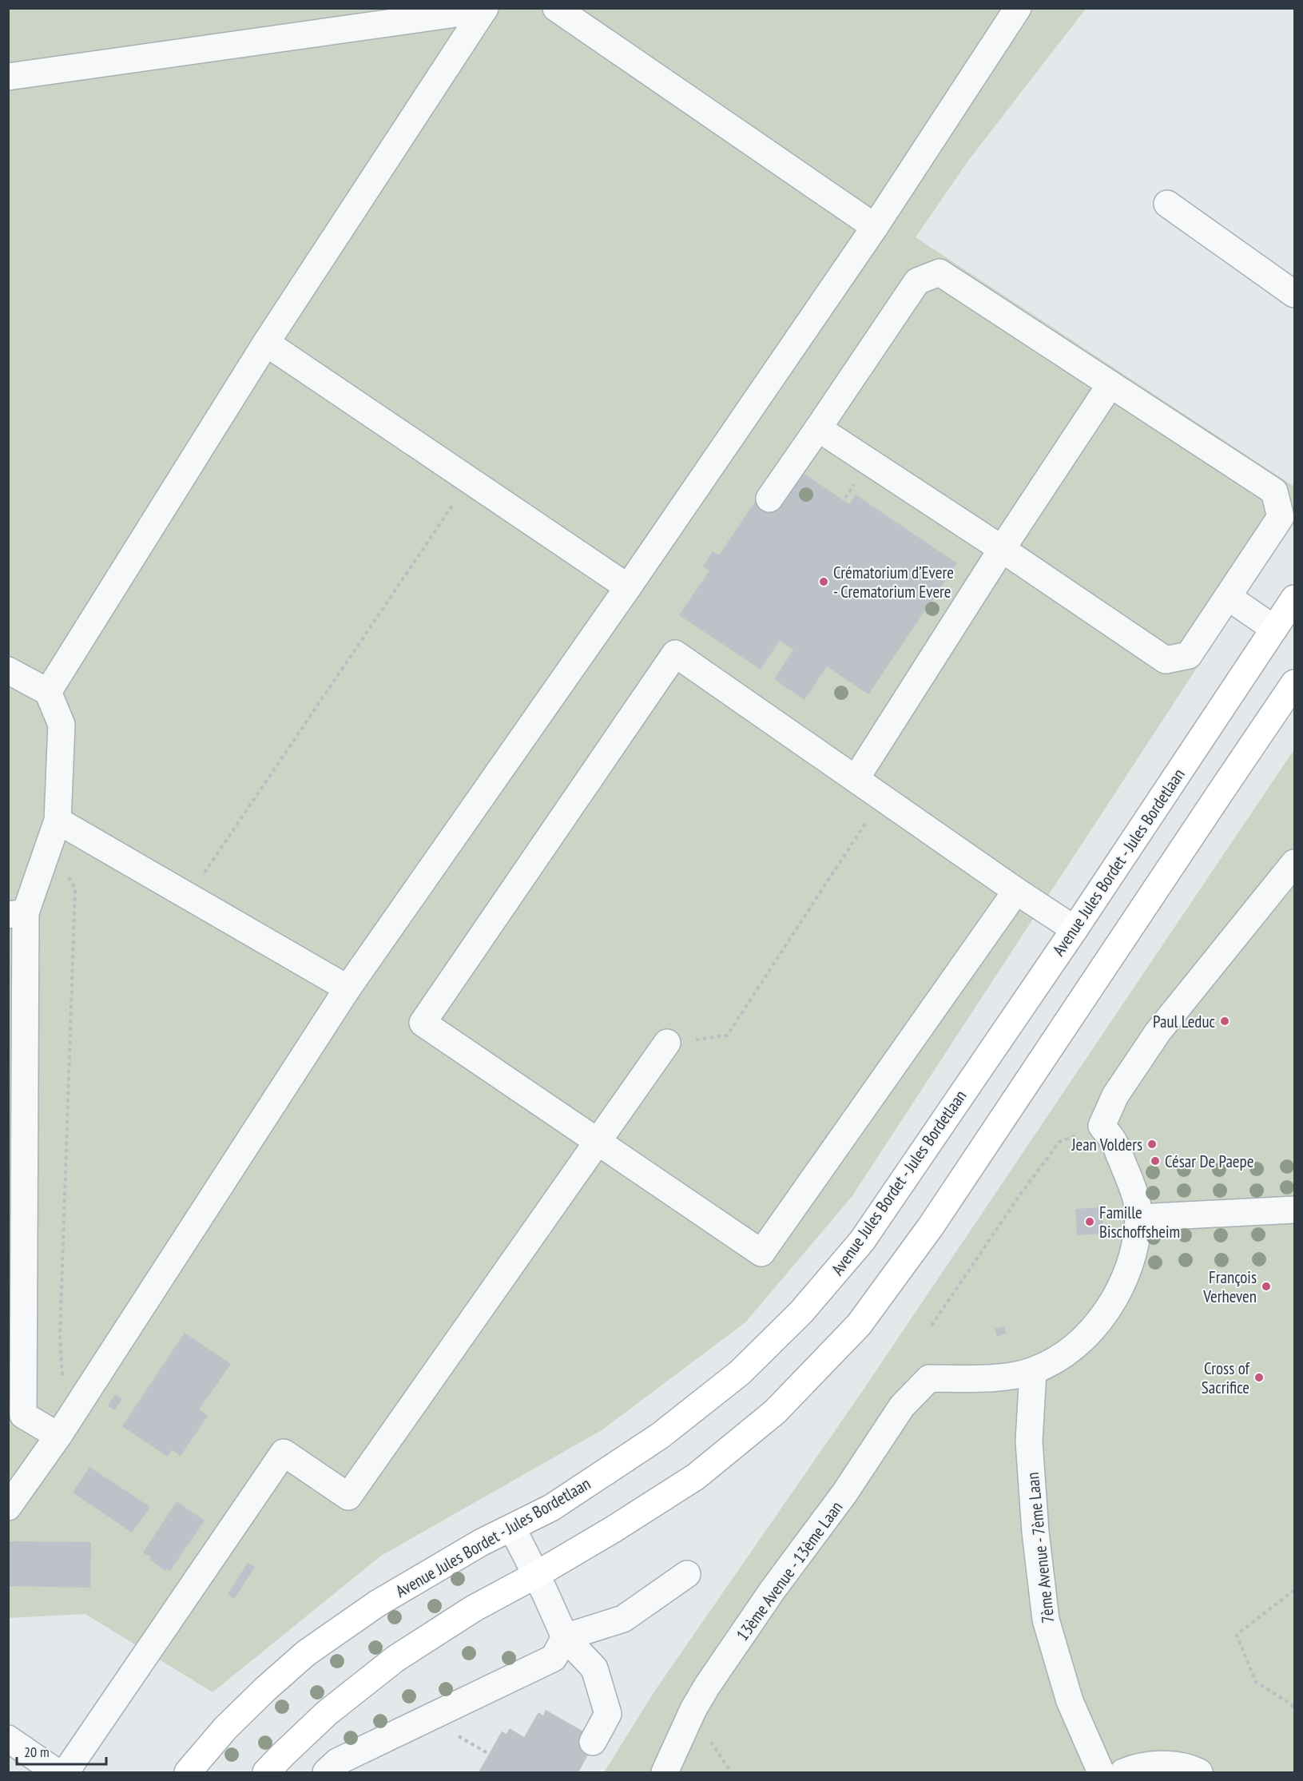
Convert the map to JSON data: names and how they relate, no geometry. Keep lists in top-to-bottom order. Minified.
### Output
{"streets":{"main road":["Avenue Jules Bordet - Jules Bordetlaan"],"street":["7ème Avenue - 7ème Laan","13ème Avenue - 13ème Laan"]},"crossings":[["7ème Avenue - 7ème Laan","13ème Avenue - 13ème Laan"]],"places":["Crématorium d’Evere - Crematorium Evere","Paul Leduc","Jean Volders","César De Paepe","Famille Bischoffsheim","François Verheven","Cross of Sacrifice"],"scale_bar":"20 m"}
